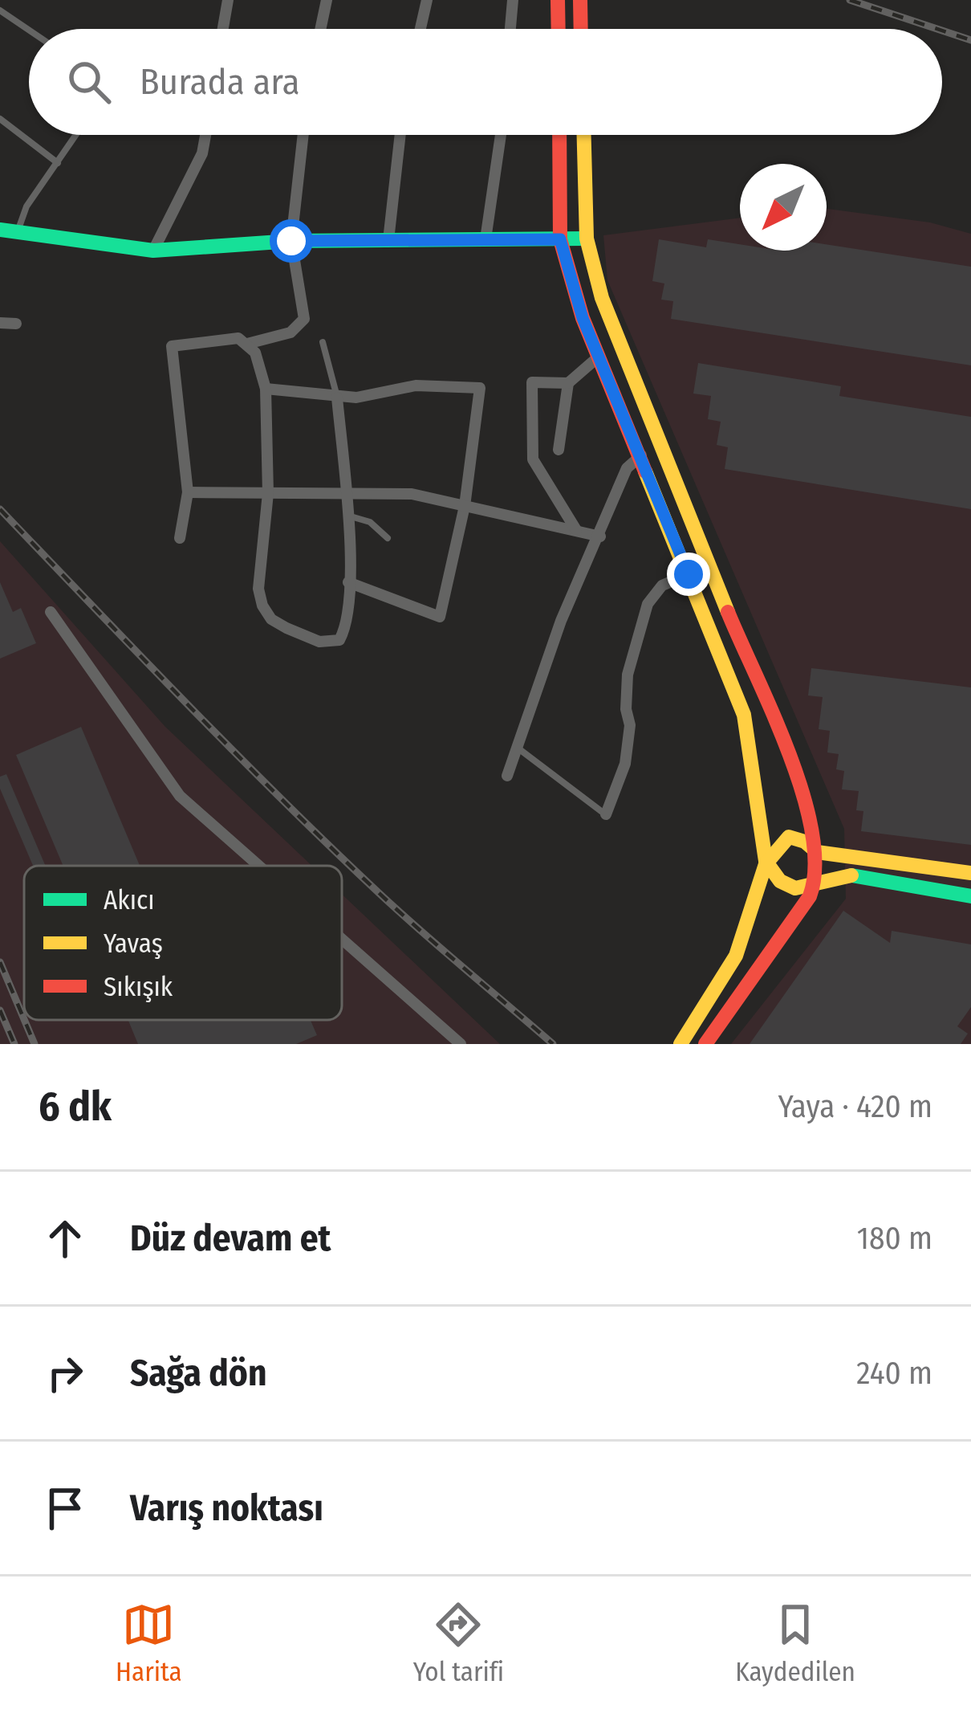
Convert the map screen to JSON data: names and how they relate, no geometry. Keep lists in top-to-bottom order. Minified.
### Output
{"legend":["Akıcı","Yavaş","Sıkışık"],"north":"bottom left","page":{"search":"Burada ara","heading":["6 dk","Yaya · 420 m"],"list":[["Düz devam et","180 m"],["Sağa dön","240 m"],"Varış noktası"],"nav":["Harita","Yol tarifi","Kaydedilen"]}}
